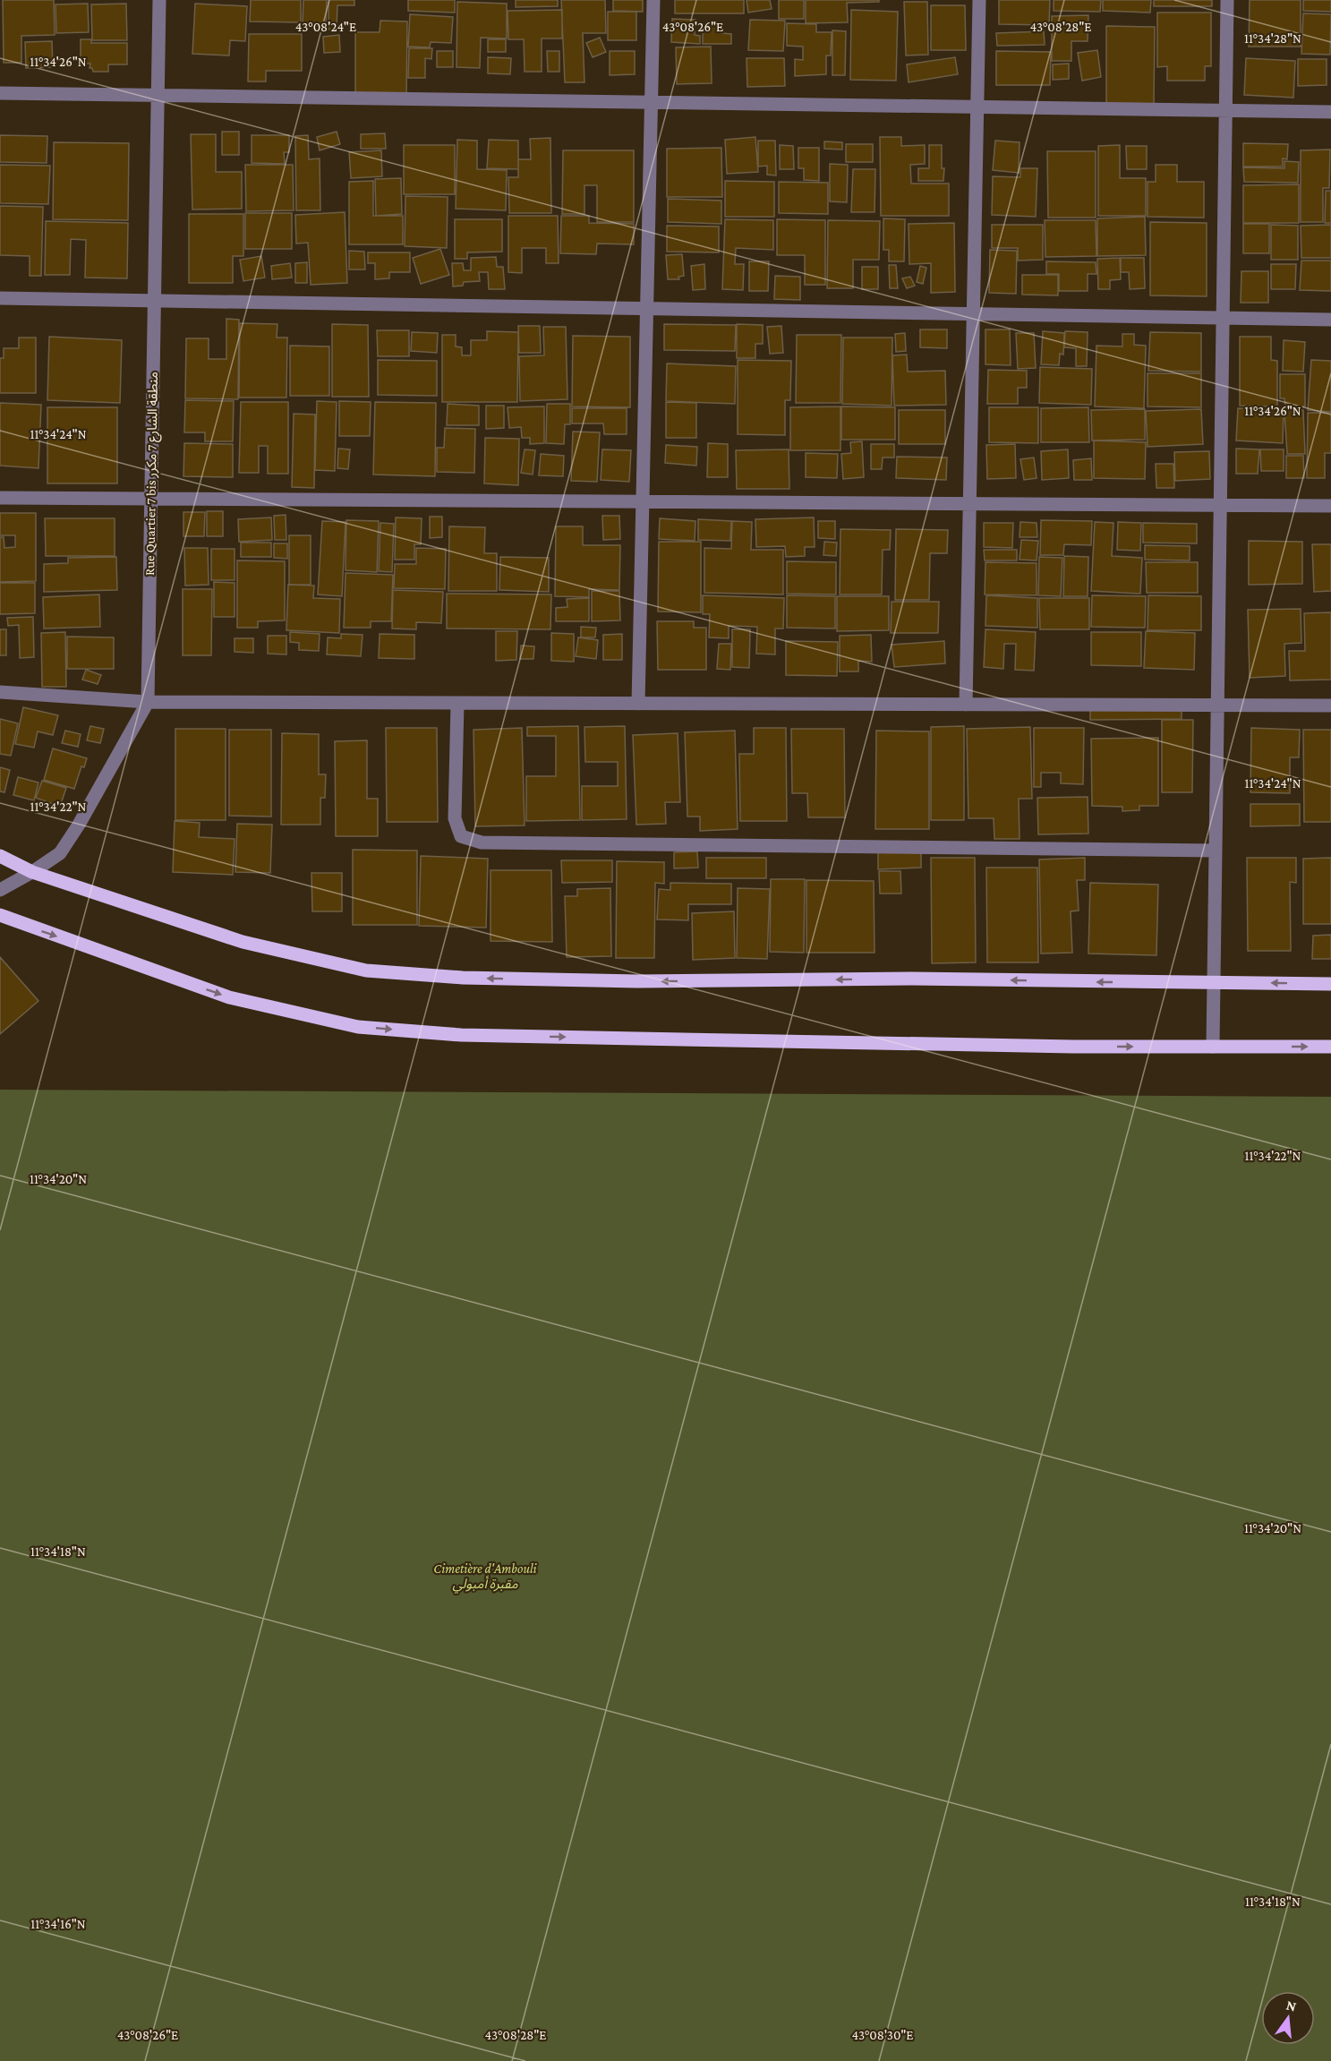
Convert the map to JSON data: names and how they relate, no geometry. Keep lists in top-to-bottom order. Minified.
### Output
{"streets":{"street":["Rue Quartier 7 bis منطقة الشارع 7 مكرر"]},"parks":["Cimetière d'Ambouli مقبرة أمبولي"],"north":"top","coordinates":["43°08'24\"E","43°08'26\"E","43°08'28\"E","11°34'28\"N","11°34'26\"N","11°34'24\"N","11°34'22\"N","11°34'20\"N","11°34'18\"N","11°34'16\"N","43°08'30\"E"]}
